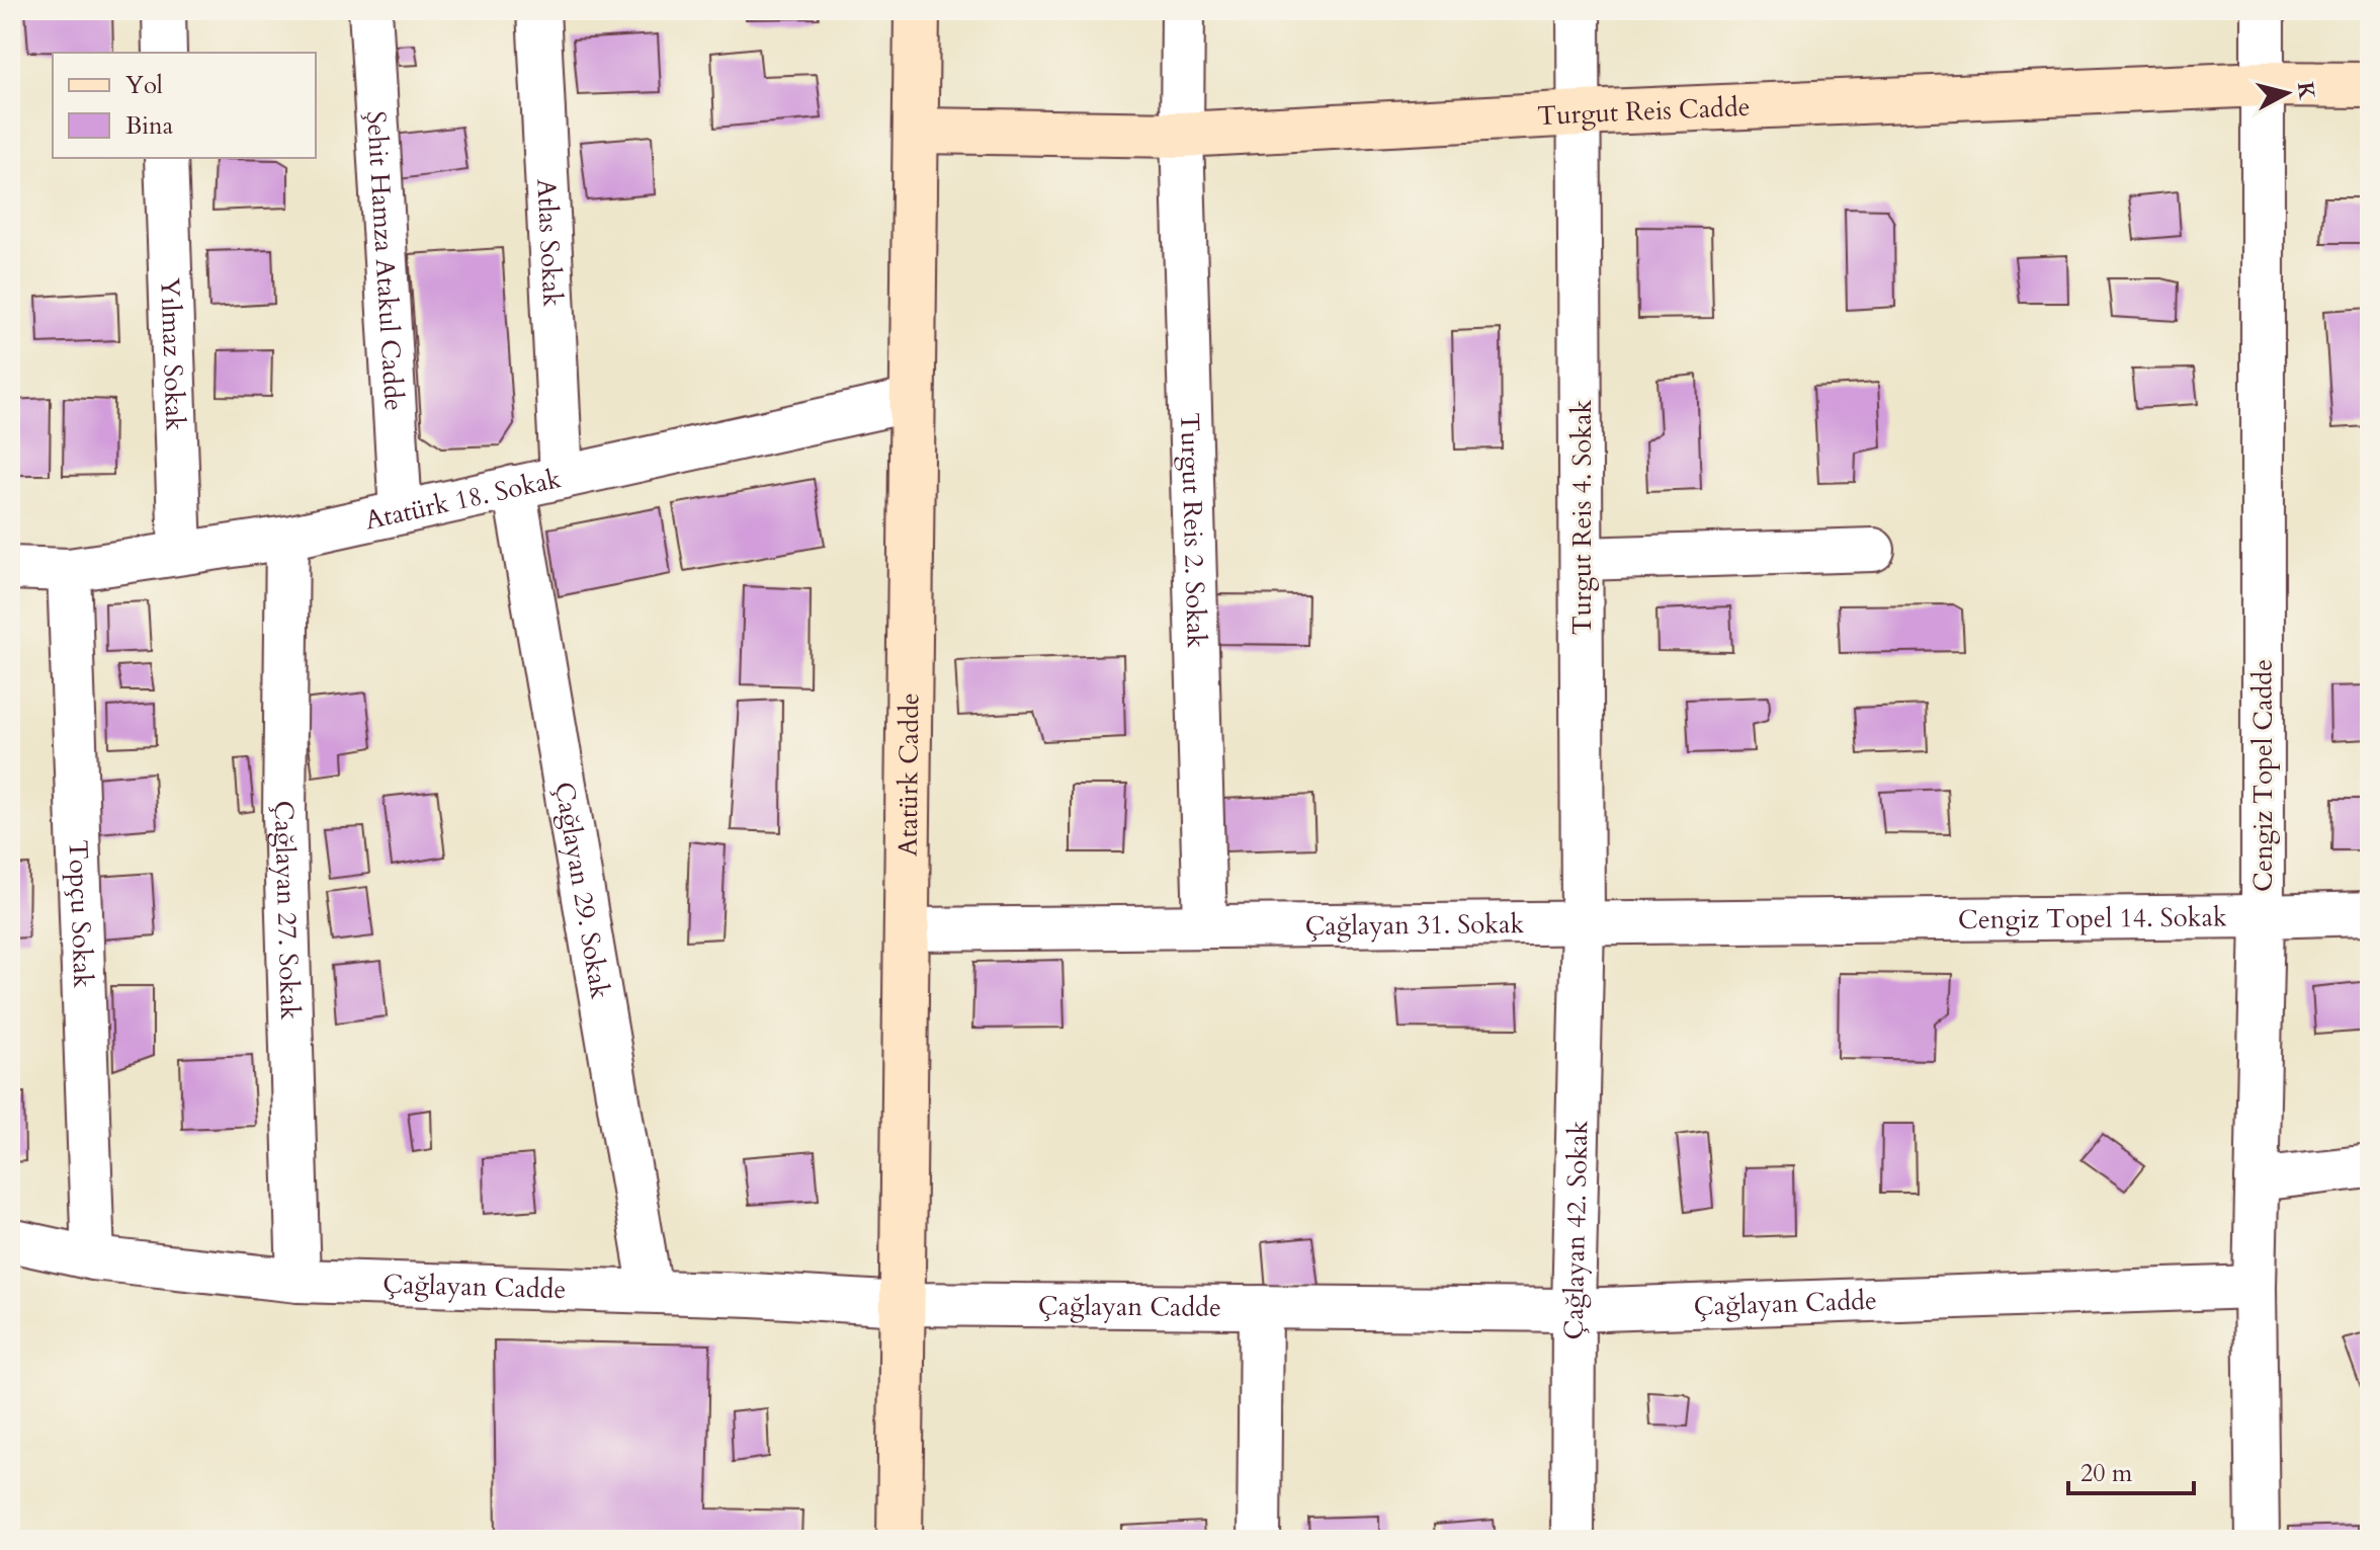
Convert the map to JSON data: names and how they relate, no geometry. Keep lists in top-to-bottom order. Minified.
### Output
{"streets":{"main road":["Turgut Reis Cadde","Atatürk Cadde"],"street":["Atlas Sokak","Şehit Hamza Atakul Cadde","Yılmaz Sokak","Atatürk 18. Sokak","Turgut Reis 4. Sokak","Turgut Reis 2. Sokak","Cengiz Topel Cadde","Çağlayan 29. Sokak","Çağlayan 27. Sokak","Topçu Sokak","Cengiz Topel 14. Sokak","Çağlayan 31. Sokak","Çağlayan 42. Sokak","Çağlayan Cadde"]},"crossings":[["Turgut Reis Cadde","Turgut Reis 4. Sokak"],["Turgut Reis Cadde","Turgut Reis 2. Sokak"],["Turgut Reis Cadde","Atatürk Cadde"],["Turgut Reis Cadde","Cengiz Topel Cadde"],["Atlas Sokak","Atatürk 18. Sokak"],["Şehit Hamza Atakul Cadde","Atatürk 18. Sokak"],["Yılmaz Sokak","Atatürk 18. Sokak"],["Atatürk 18. Sokak","Atatürk Cadde"],["Atatürk 18. Sokak","Çağlayan 29. Sokak"],["Atatürk 18. Sokak","Çağlayan 27. Sokak"],["Atatürk 18. Sokak","Topçu Sokak"],["Turgut Reis 4. Sokak","Çağlayan 31. Sokak"],["Turgut Reis 4. Sokak","Çağlayan 42. Sokak"],["Turgut Reis 2. Sokak","Çağlayan 31. Sokak"],["Atatürk Cadde","Çağlayan 31. Sokak"],["Atatürk Cadde","Çağlayan Cadde"],["Cengiz Topel Cadde","Cengiz Topel 14. Sokak"],["Cengiz Topel Cadde","Çağlayan Cadde"],["Çağlayan 29. Sokak","Çağlayan Cadde"],["Çağlayan 27. Sokak","Çağlayan Cadde"],["Topçu Sokak","Çağlayan Cadde"],["Cengiz Topel 14. Sokak","Çağlayan 31. Sokak"],["Çağlayan 31. Sokak","Çağlayan 42. Sokak"],["Çağlayan 42. Sokak","Çağlayan Cadde"]],"legend":["Yol","Bina"],"scale_bar":"20 m","north":"right"}
